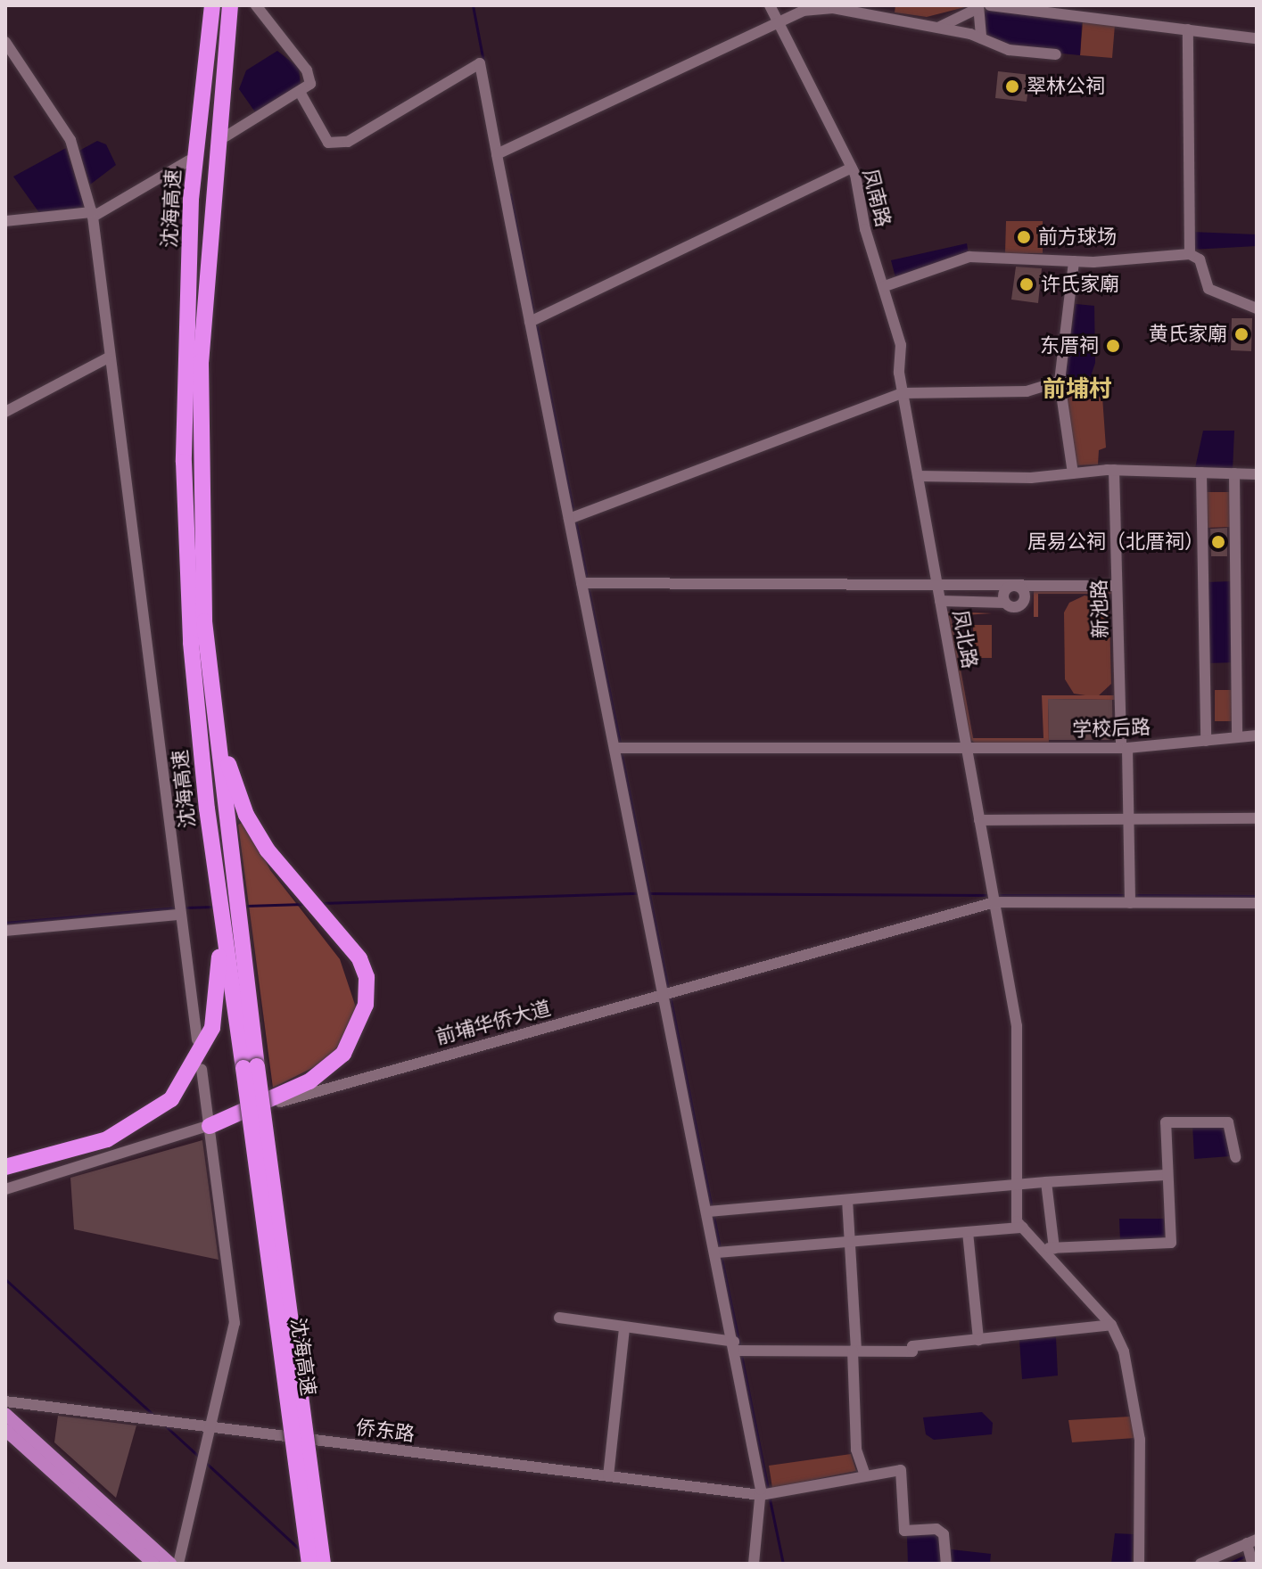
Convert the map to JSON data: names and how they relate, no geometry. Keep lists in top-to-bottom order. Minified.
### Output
{"streets":{"highway":["沈海高速"],"street":["凤南路","新池路","凤北路","学校后路","前埔华侨大道","侨东路"]},"crossings":[["凤南路","凤北路"],["新池路","学校后路"],["新池路","前埔华侨大道"],["凤北路","学校后路"],["凤北路","前埔华侨大道"]],"districts":["前埔村"],"places":["翠林公祠","前方球场","许氏家廟","黄氏家廟","东厝祠","居易公祠（北厝祠）"]}
